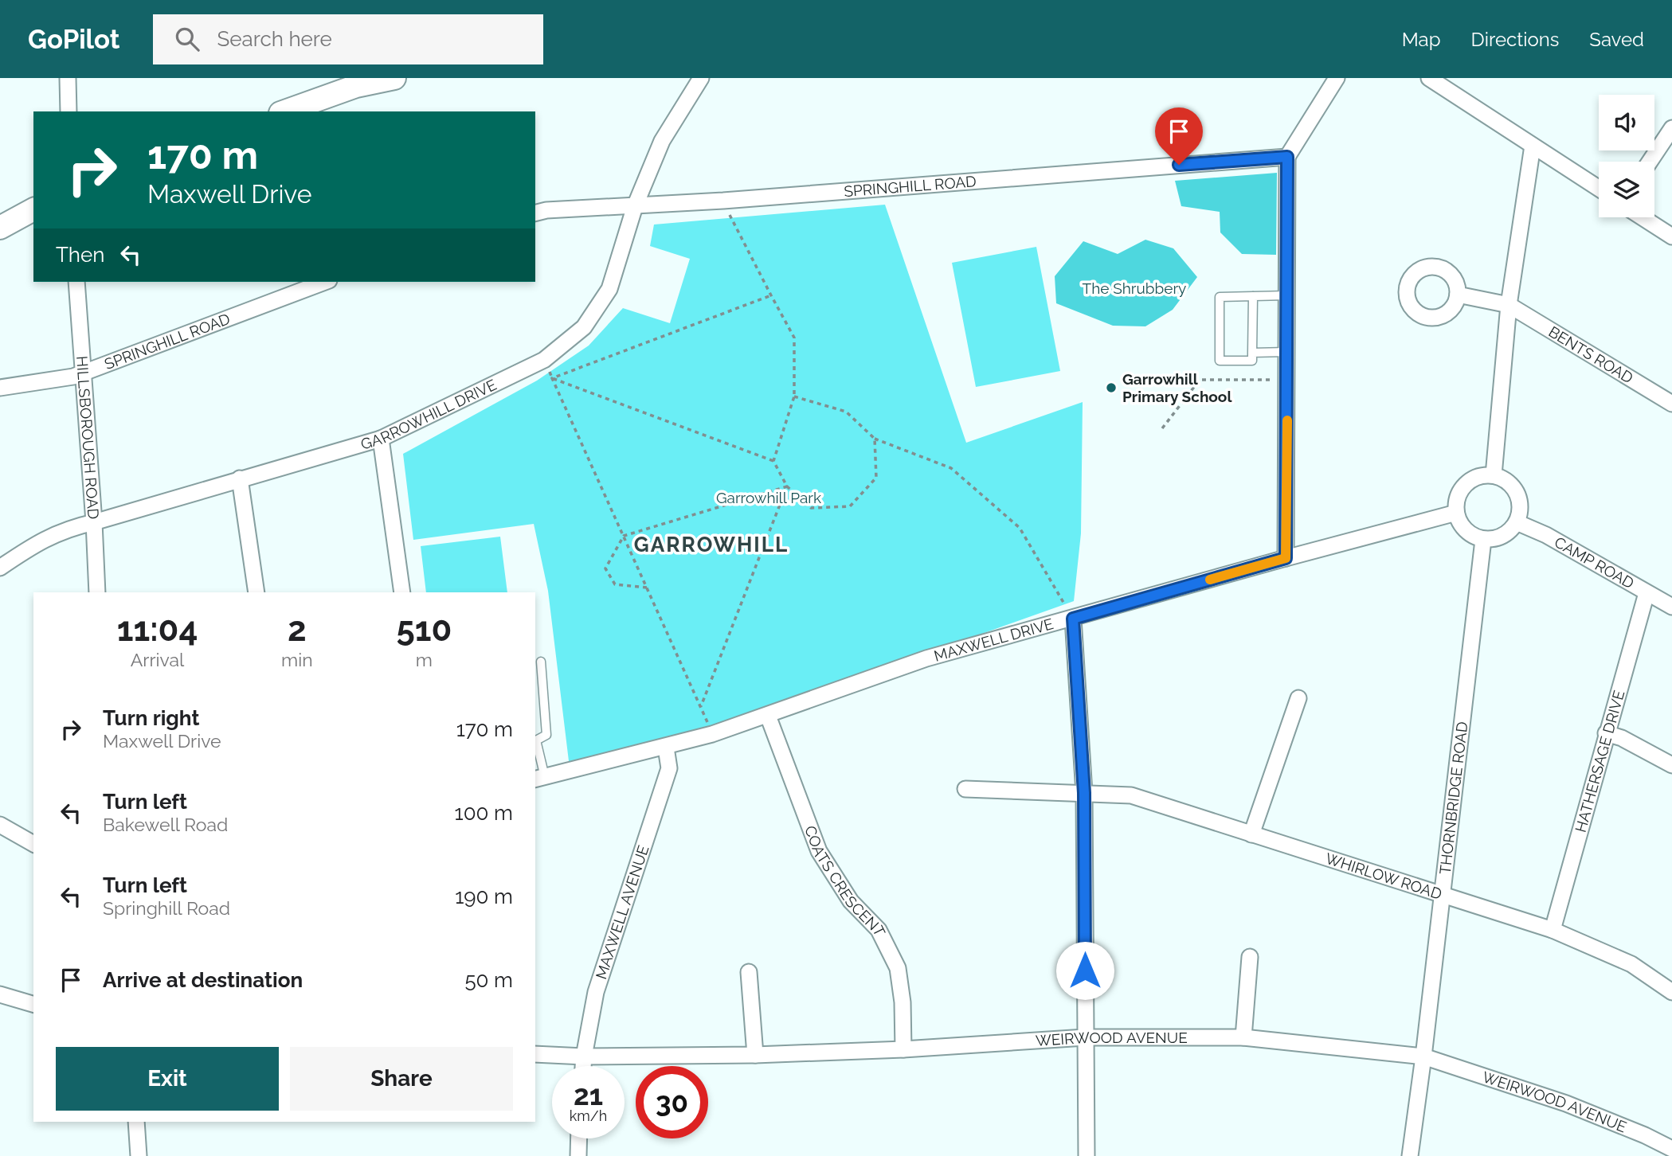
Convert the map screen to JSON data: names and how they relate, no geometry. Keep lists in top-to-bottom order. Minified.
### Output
{"streets":{"street":["SPRINGHILL ROAD","BENTS ROAD","GARROWHILL DRIVE","HILLSBOROUGH ROAD","CAMP ROAD","MAXWELL DRIVE","HATHERSAGE DRIVE","THORNBRIDGE ROAD","WHIRLOW ROAD","COATS CRESCENT","MAXWELL AVENUE","WEIRWOOD AVENUE"]},"crossings":[["SPRINGHILL ROAD","GARROWHILL DRIVE"],["SPRINGHILL ROAD","HILLSBOROUGH ROAD"],["GARROWHILL DRIVE","HILLSBOROUGH ROAD"],["CAMP ROAD","MAXWELL DRIVE"],["CAMP ROAD","HATHERSAGE DRIVE"],["CAMP ROAD","THORNBRIDGE ROAD"],["MAXWELL DRIVE","THORNBRIDGE ROAD"],["MAXWELL DRIVE","COATS CRESCENT"],["MAXWELL DRIVE","MAXWELL AVENUE"],["HATHERSAGE DRIVE","WHIRLOW ROAD"],["THORNBRIDGE ROAD","WHIRLOW ROAD"],["THORNBRIDGE ROAD","WEIRWOOD AVENUE"],["COATS CRESCENT","WEIRWOOD AVENUE"],["MAXWELL AVENUE","WEIRWOOD AVENUE"]],"districts":["GARROWHILL"],"parks":["The Shrubbery","Garrowhill Park"],"places":["Garrowhill Primary School"],"page":{"header":"GoPilot","search":"Search here","nav":["Map","Directions","Saved"],"turn":["170 m","Maxwell Drive"],"then":"Then","eta":["11:04","Arrival","2","min","510","m"],"list":[{"name":"Turn right","note":"Maxwell Drive","value":"170 m"},{"name":"Turn left","note":"Bakewell Road","value":"100 m"},{"name":"Turn left","note":"Springhill Road","value":"190 m"},{"name":"Arrive at destination","value":"50 m"}],"buttons":["Exit","Share"],"speed":"21 km/h","limit":"30"}}
